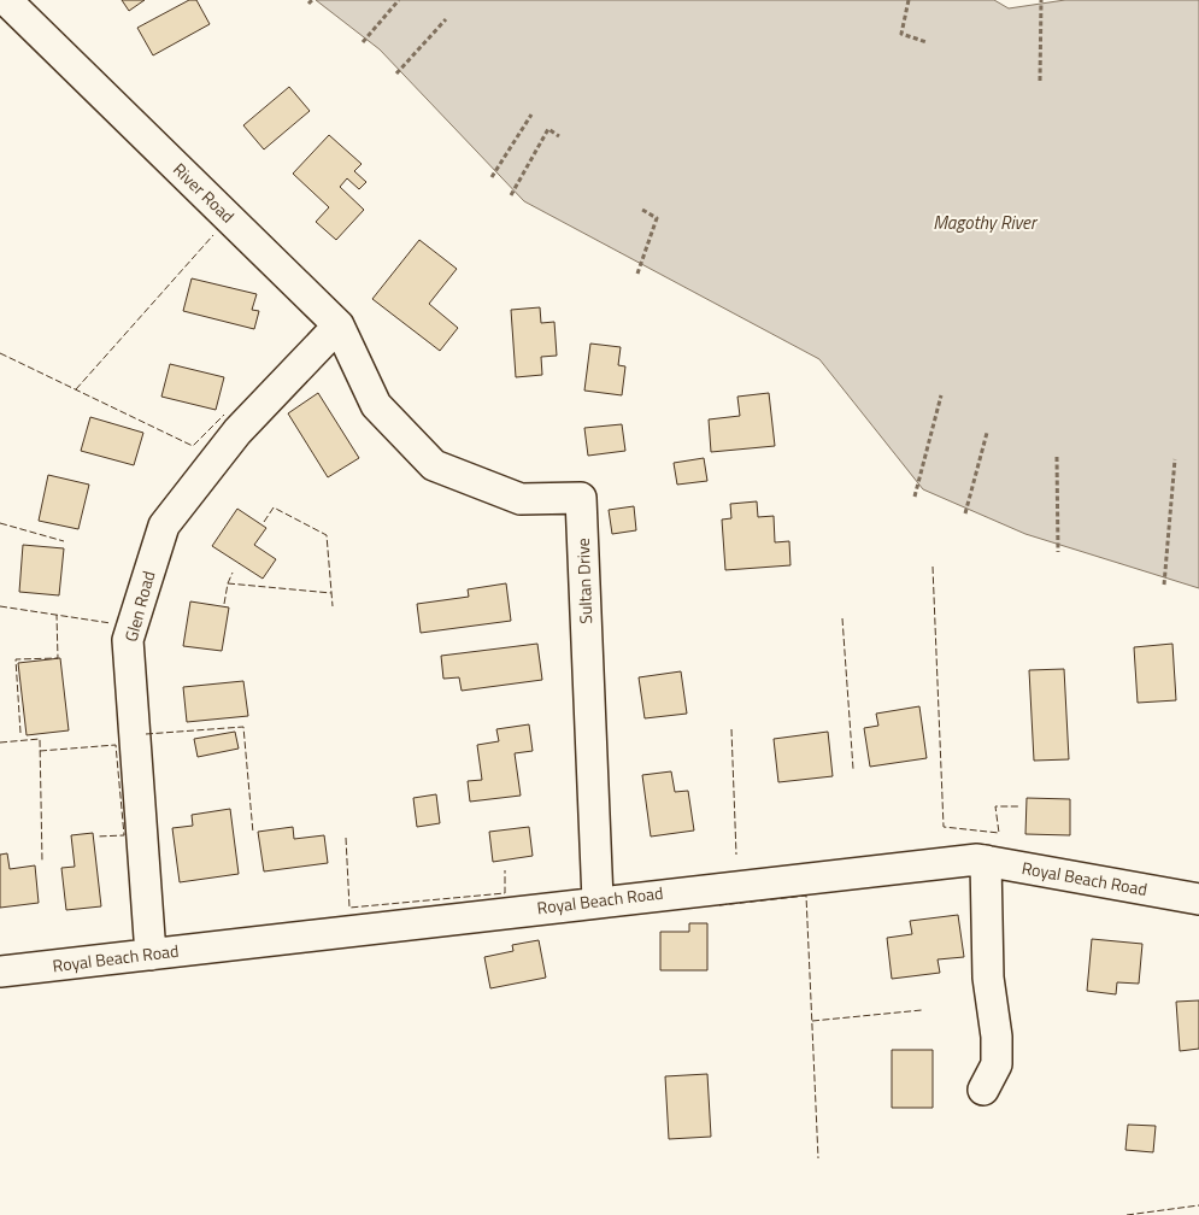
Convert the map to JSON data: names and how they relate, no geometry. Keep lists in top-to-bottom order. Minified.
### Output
{"streets":{"street":["River Road","Sultan Drive","Glen Road","Royal Beach Road"]},"crossings":[["River Road","Sultan Drive"],["River Road","Glen Road"],["Sultan Drive","Royal Beach Road"],["Glen Road","Royal Beach Road"]],"water":["Magothy River"]}
